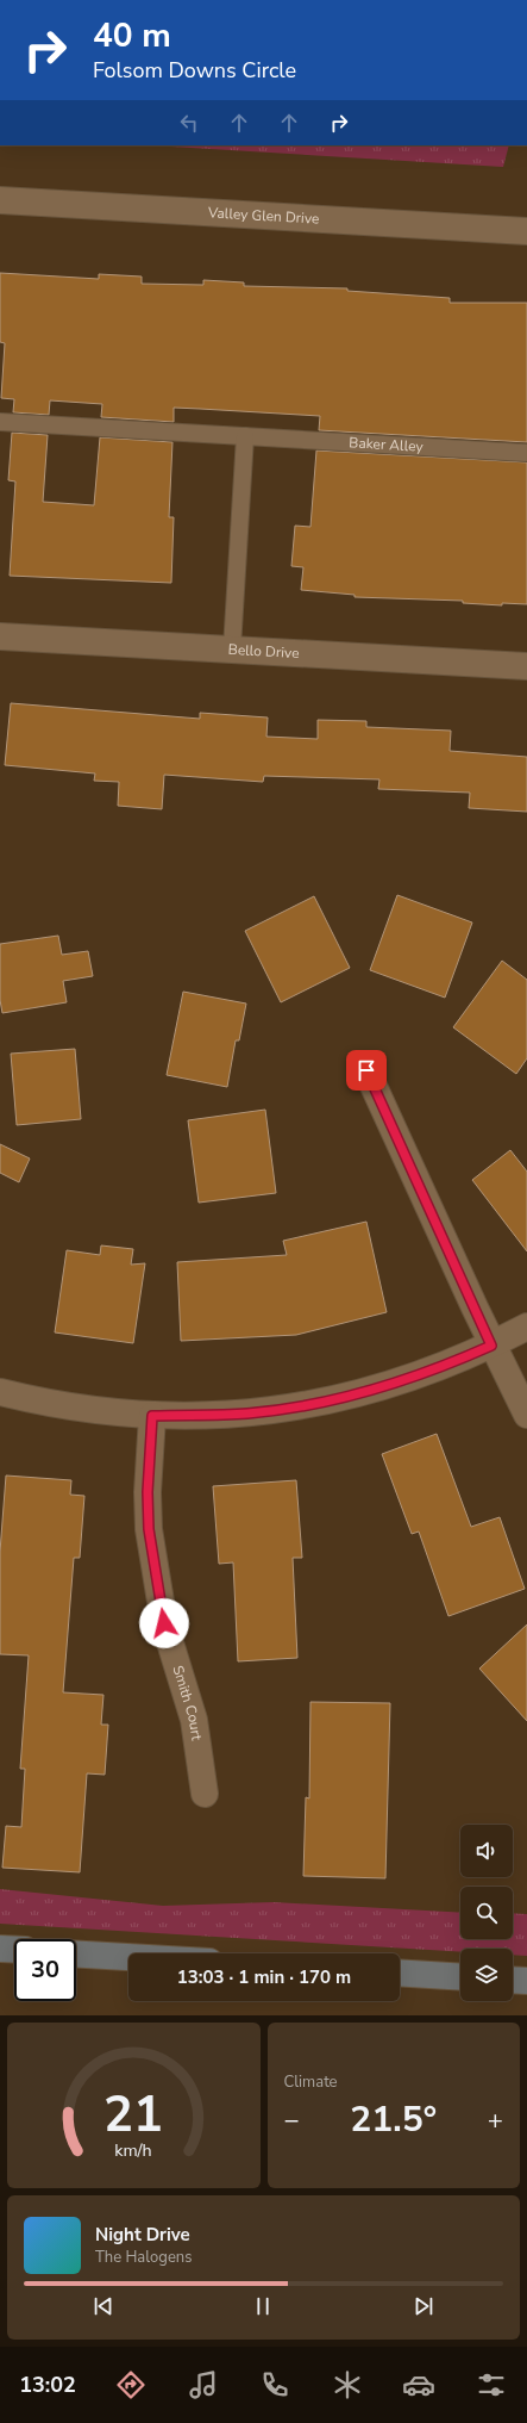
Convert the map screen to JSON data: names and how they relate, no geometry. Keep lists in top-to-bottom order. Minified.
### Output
{"streets":{"street":["Valley Glen Drive","Bello Drive","Smith Court"],"lane":["Baker Alley"]},"page":{"turn":["40 m","Folsom Downs Circle"],"limit":"30","trip":"13:03 · 1 min · 170 m","tile":"Climate","heat":["−","21.5°","+"],"song":["Night Drive","The Halogens"],"tabs":"13:02","gauge":["21","km/h"]}}
